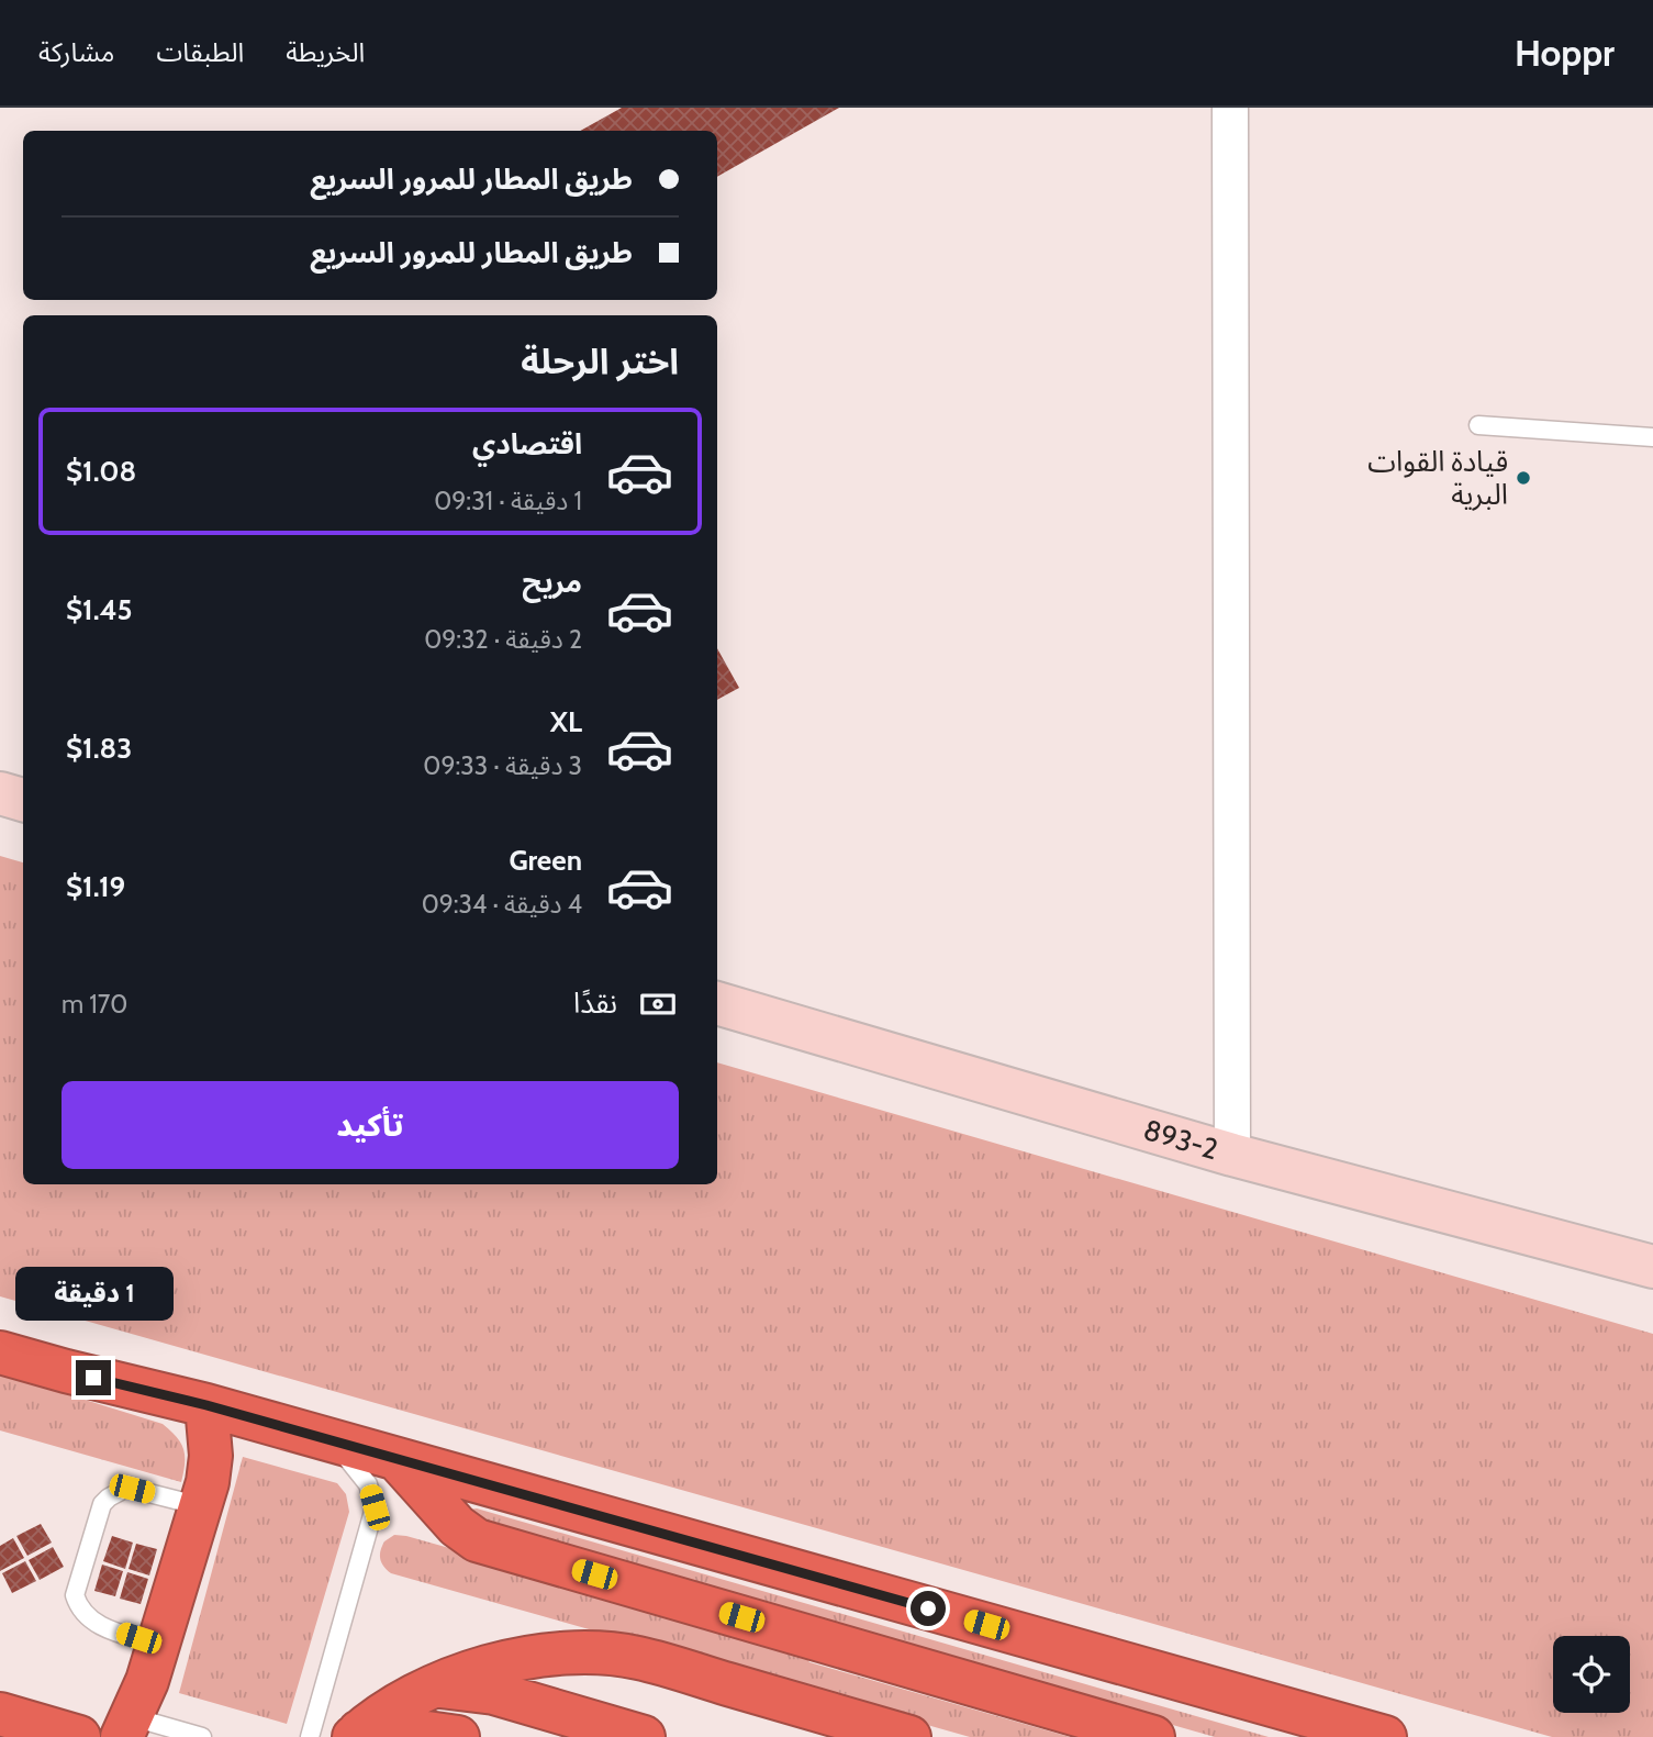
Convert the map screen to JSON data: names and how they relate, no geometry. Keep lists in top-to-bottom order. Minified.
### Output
{"streets":{"street":["893-2"]},"places":["قيادة القوات البرية"],"page":{"header":"Hoppr","nav":["الخريطة","الطبقات","مشاركة"],"banner":["طريق المطار للمرور السريع","طريق المطار للمرور السريع"],"heading":"اختر الرحلة","list":[{"name":"اقتصادي","note":"1 دقيقة · 09:31","value":"$1.08"},{"name":"مريح","note":"2 دقيقة · 09:32","value":"$1.45"},{"name":"XL","note":"3 دقيقة · 09:33","value":"$1.83"},{"name":"Green","note":"4 دقيقة · 09:34","value":"$1.19"}],"pay":["نقدًا","170 m"],"buttons":"تأكيد","bubble":"1 دقيقة"}}
